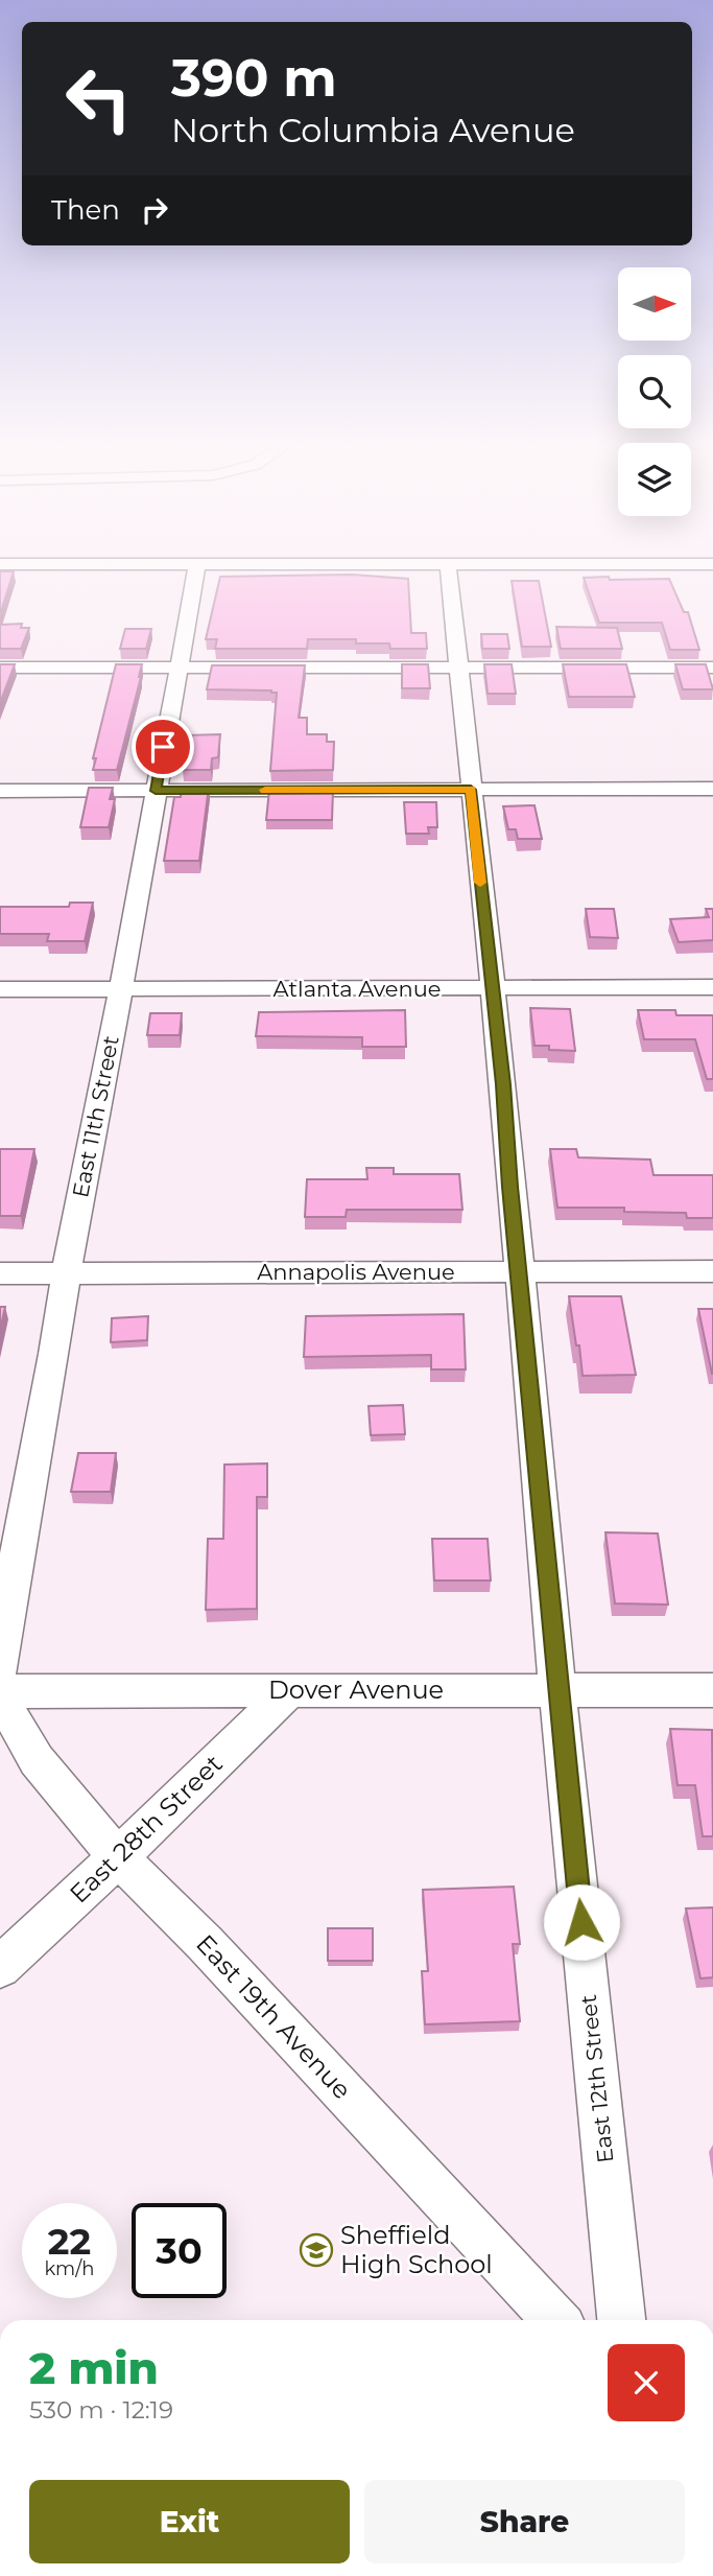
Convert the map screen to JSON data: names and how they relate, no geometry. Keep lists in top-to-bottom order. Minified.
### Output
{"streets":{"street":["Atlanta Avenue","East 11th Street","Annapolis Avenue","Dover Avenue","East 28th Street","East 19th Avenue","East 12th Street"]},"crossings":[["Atlanta Avenue","East 11th Street"],["Atlanta Avenue","East 12th Street"],["East 11th Street","Annapolis Avenue"],["Annapolis Avenue","East 12th Street"],["Dover Avenue","East 28th Street"],["Dover Avenue","East 19th Avenue"],["Dover Avenue","East 12th Street"],["East 28th Street","East 19th Avenue"]],"places":{"school or university":["Sheffield High School"]},"north":"right","page":{"turn":["390 m","North Columbia Avenue"],"then":"Then","speed":"22 km/h","limit":"30","heading":["2 min","530 m · 12:19"],"buttons":["Exit","Share"]}}
